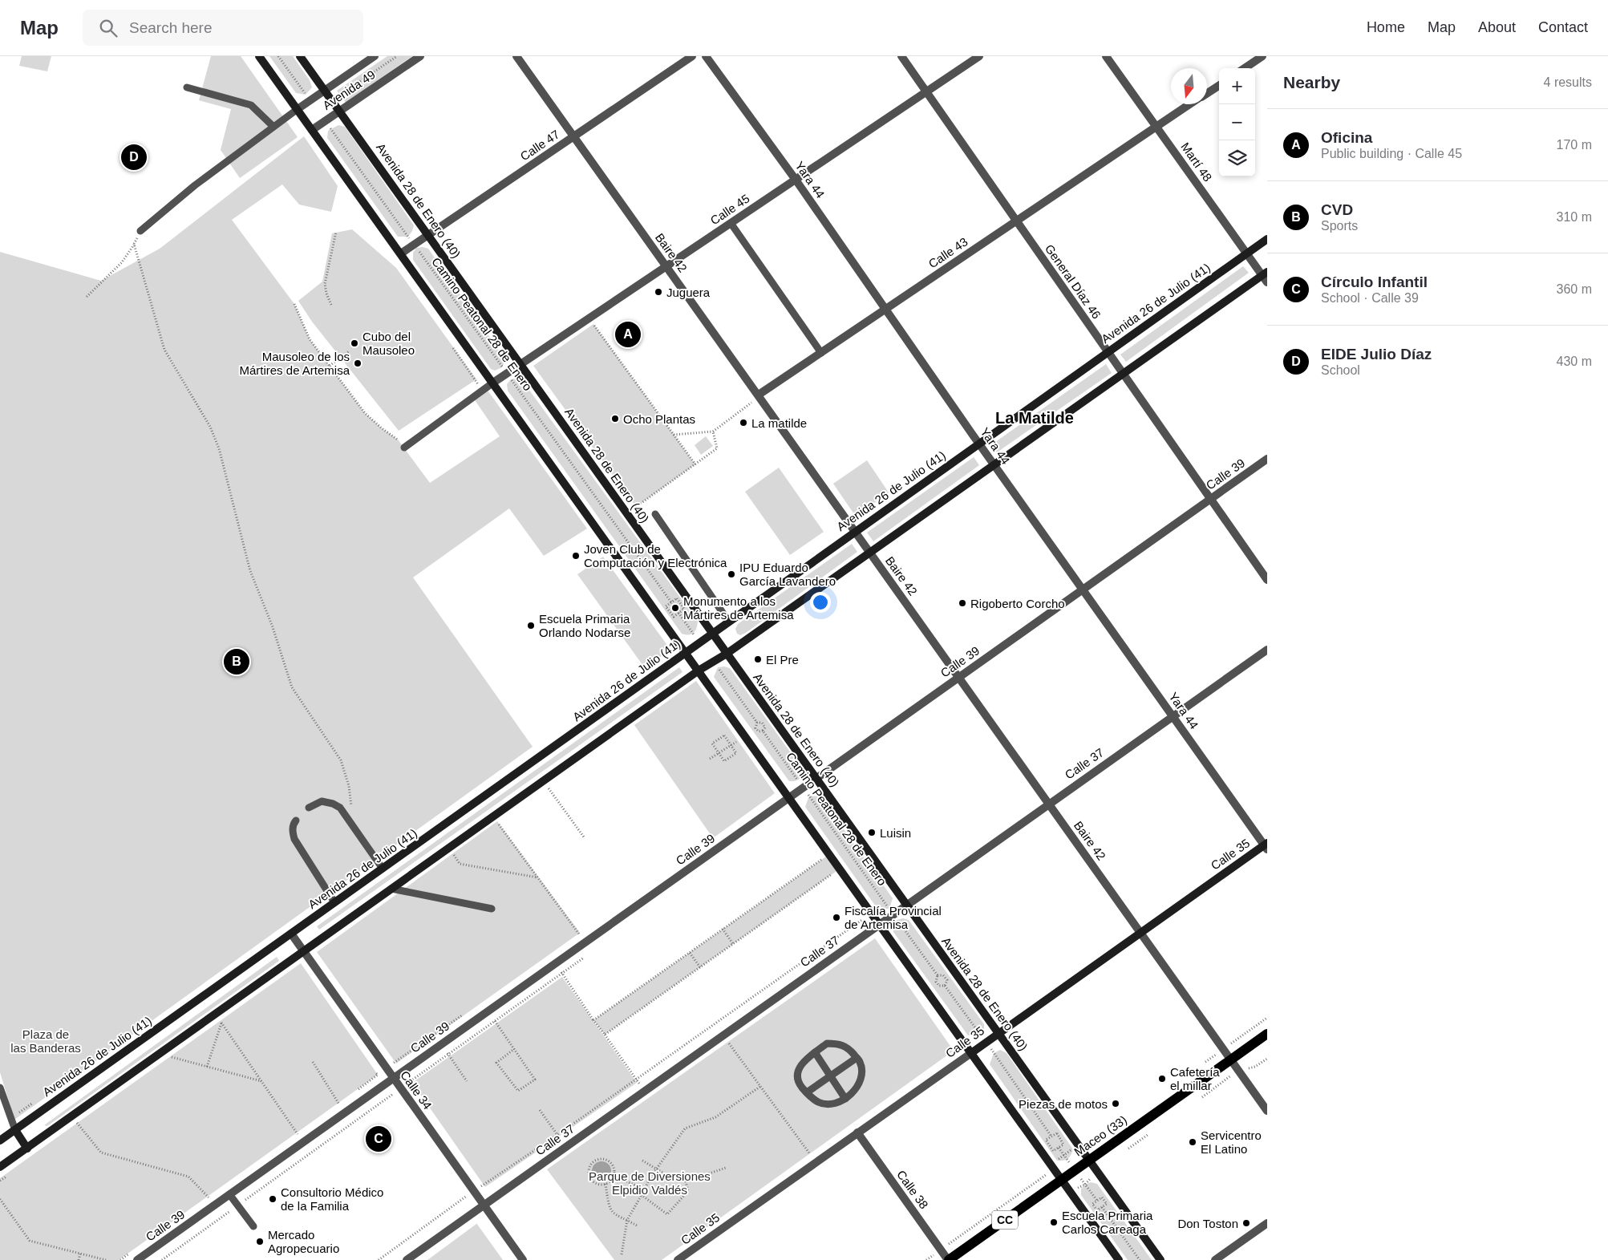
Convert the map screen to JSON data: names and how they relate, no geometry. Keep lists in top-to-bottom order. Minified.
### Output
{"streets":{"main road":["Avenida 28 de Enero (40)","Avenida 26 de Julio (41)","Calle 35","Maceo (33)","CC"],"street":["Avenida 49","Calle 47","Martí 48","Yara 44","Calle 45","Baire 42","Calle 43","General Díaz 46","Calle 39","Calle 37","Calle 34","Calle 38"],"path":["Camino Peatonal 28 de Enero"]},"crossings":[["Avenida 49","Avenida 28 de Enero (40)"],["Avenida 49","Camino Peatonal 28 de Enero"],["Calle 47","Avenida 28 de Enero (40)"],["Calle 47","Baire 42"],["Calle 47","Camino Peatonal 28 de Enero"],["Martí 48","Calle 43"],["Martí 48","Avenida 26 de Julio (41)"],["Yara 44","Calle 45"],["Yara 44","Calle 43"],["Yara 44","Avenida 26 de Julio (41)"],["Yara 44","Calle 39"],["Yara 44","Calle 37"],["Yara 44","Calle 35"],["Avenida 28 de Enero (40)","Calle 45"],["Avenida 28 de Enero (40)","Avenida 26 de Julio (41)"],["Avenida 28 de Enero (40)","Calle 39"],["Avenida 28 de Enero (40)","Calle 37"],["Avenida 28 de Enero (40)","Calle 35"],["Avenida 28 de Enero (40)","Maceo (33)"],["Calle 45","Baire 42"],["Calle 45","General Díaz 46"],["Calle 45","Camino Peatonal 28 de Enero"],["Baire 42","Calle 43"],["Baire 42","Avenida 26 de Julio (41)"],["Baire 42","Calle 39"],["Baire 42","Calle 37"],["Baire 42","Calle 35"],["Baire 42","Maceo (33)"],["Calle 43","General Díaz 46"],["General Díaz 46","Avenida 26 de Julio (41)"],["General Díaz 46","Calle 39"],["Avenida 26 de Julio (41)","Calle 34"],["Camino Peatonal 28 de Enero","Calle 39"],["Camino Peatonal 28 de Enero","Calle 37"],["Camino Peatonal 28 de Enero","Calle 35"],["Calle 39","Calle 34"],["Calle 37","Calle 34"],["Calle 35","Calle 38"],["Maceo (33)","Calle 38"]],"districts":["La Matilde"],"parks":["Plaza de las Banderas","Parque de Diversiones Elpidio Valdés"],"places":["Juguera","Cubo del Mausoleo","Mausoleo de los Mártires de Artemisa","Ocho Plantas","La matilde","Joven Club de Computación y Electrónica","IPU Eduardo García Lavandero","Rigoberto Corcho","Monumento a los Mártires de Artemisa","Escuela Primaria Orlando Nodarse","El Pre","Luisin","Fiscalía Provincial de Artemisa","Cafetería el millar","Piezas de motos","Servicentro El Latino","Consultorio Médico de la Familia","Escuela Primaria Carlos Careaga","Don Toston","Mercado Agropecuario"],"north":"bottom","page":{"header":"Map","search":"Search here","nav":["Home","Map","About","Contact"],"heading":["Nearby","4 results"],"map_buttons":["+","−"],"list":[{"mark":"A","name":"Oficina","note":"Public building · Calle 45","value":"170 m"},{"mark":"B","name":"CVD","note":"Sports","value":"310 m"},{"mark":"C","name":"Círculo Infantil","note":"School · Calle 39","value":"360 m"},{"mark":"D","name":"EIDE Julio Díaz","note":"School","value":"430 m"}],"pins":["D","A","B","C"]}}
